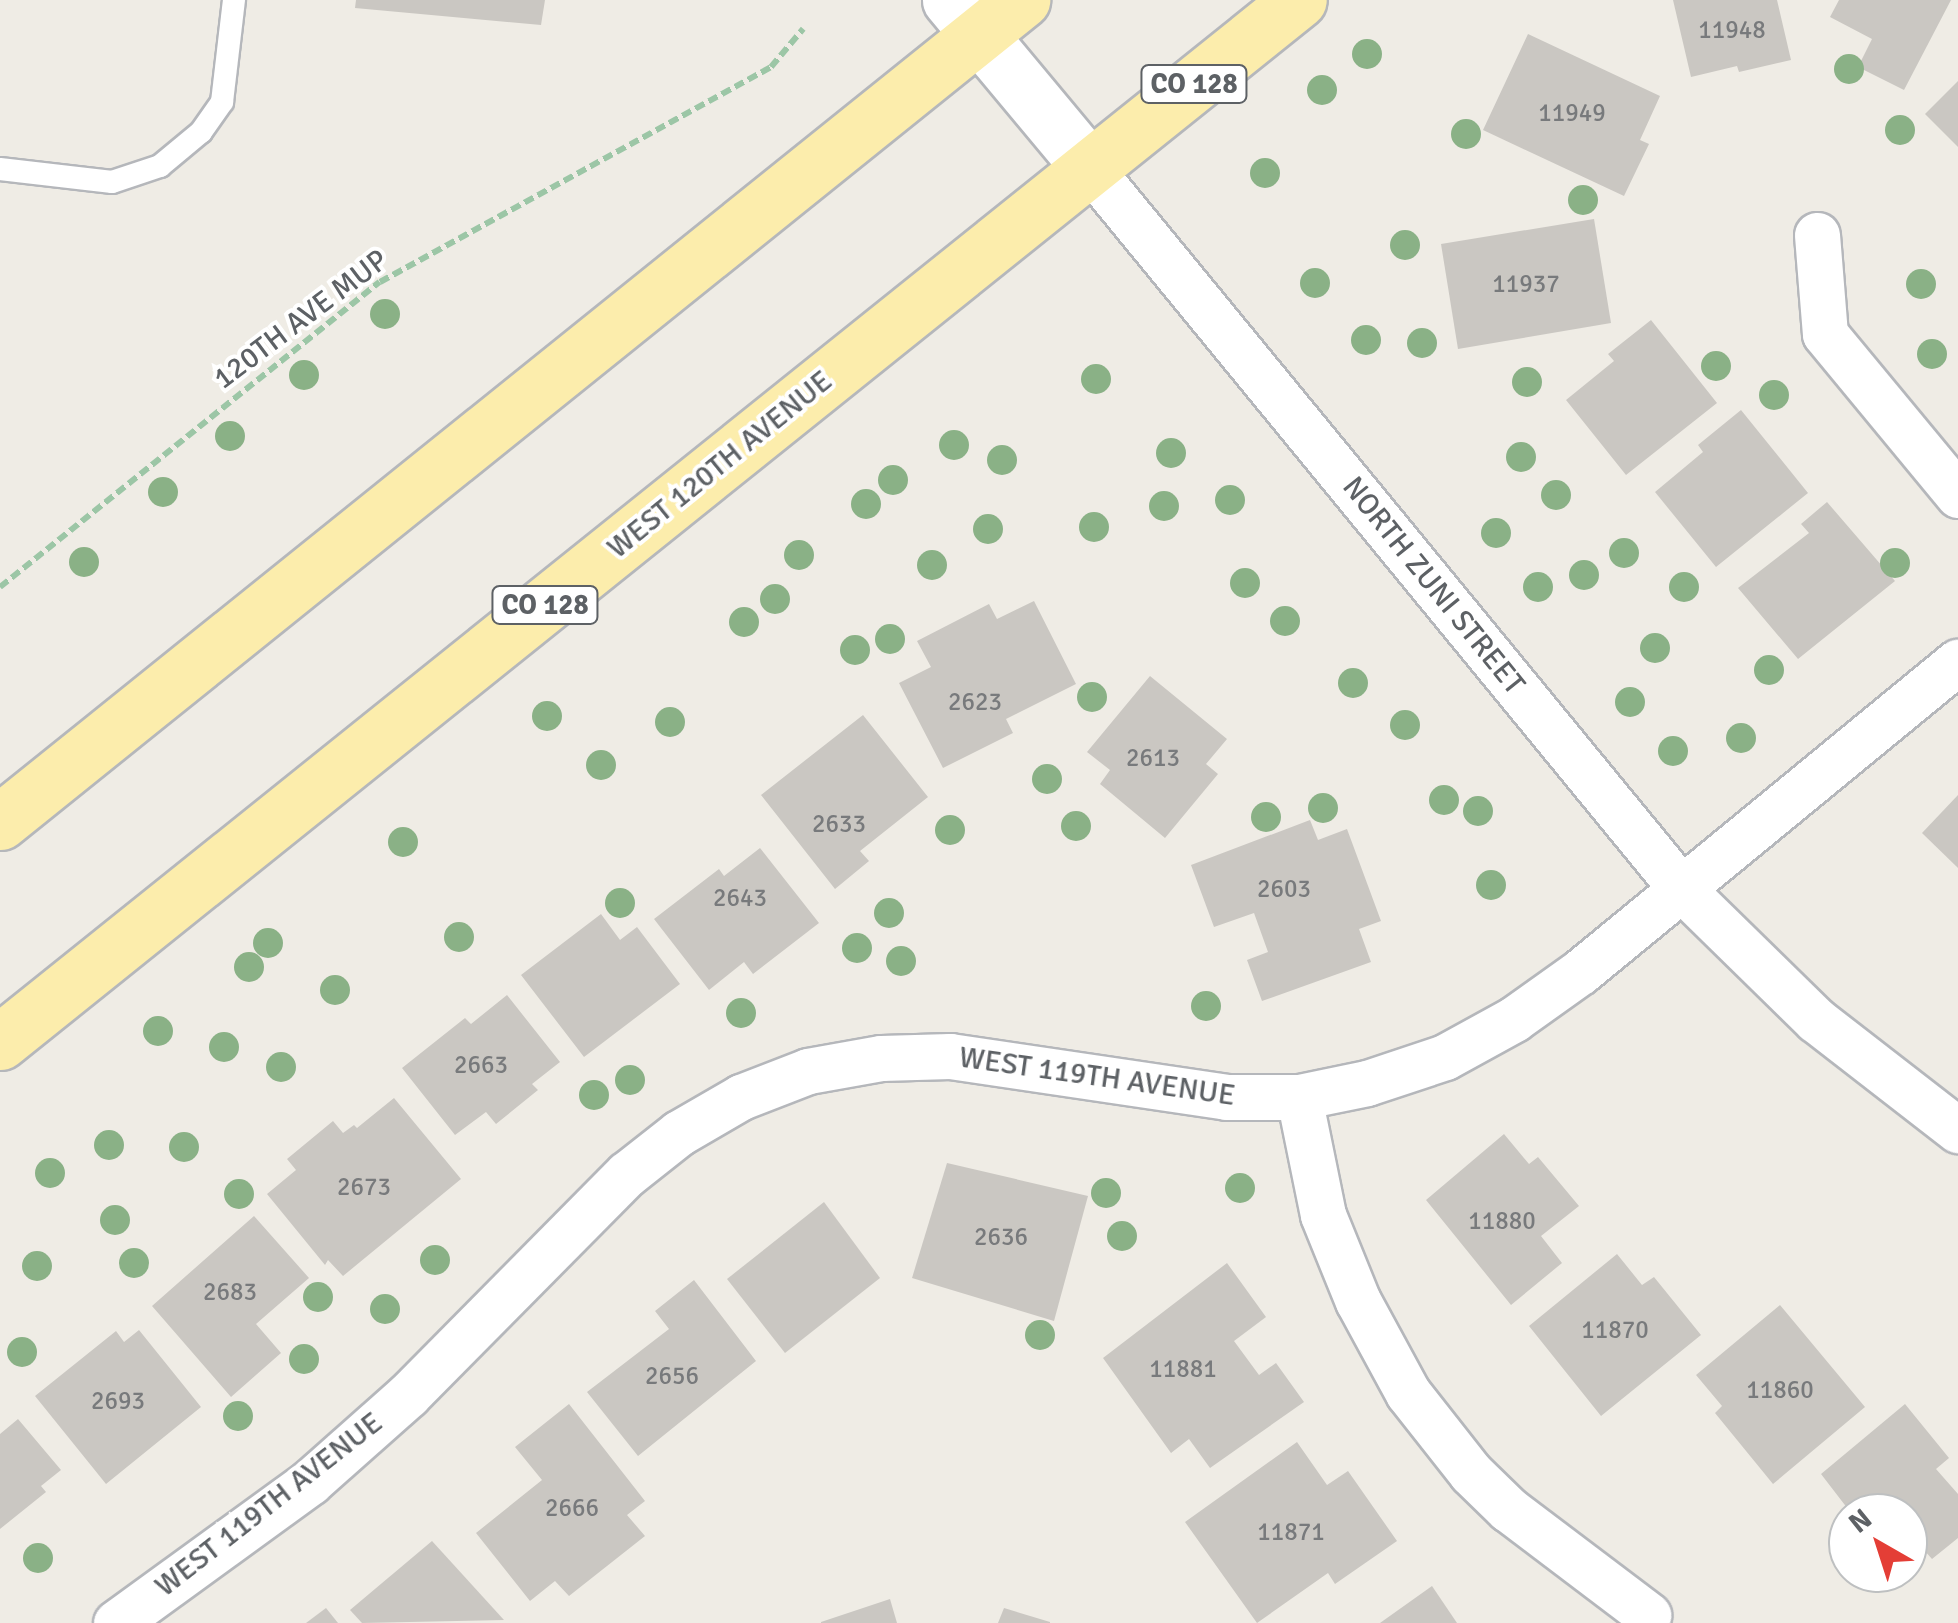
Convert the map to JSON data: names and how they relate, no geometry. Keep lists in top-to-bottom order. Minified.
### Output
{"streets":{"main road":["CO 128","WEST 120TH AVENUE"],"street":["NORTH ZUNI STREET","WEST 119TH AVENUE"],"path":["120TH AVE MUP"]},"crossings":[["WEST 120TH AVENUE","NORTH ZUNI STREET"],["NORTH ZUNI STREET","WEST 119TH AVENUE"]],"house_numbers":["11948","11949","11937","2623","2613","2633","2603","2643","2663","2673","11880","2636","2683","11870","11881","2656","11860","2693","2666","11871"],"north":"top left"}
